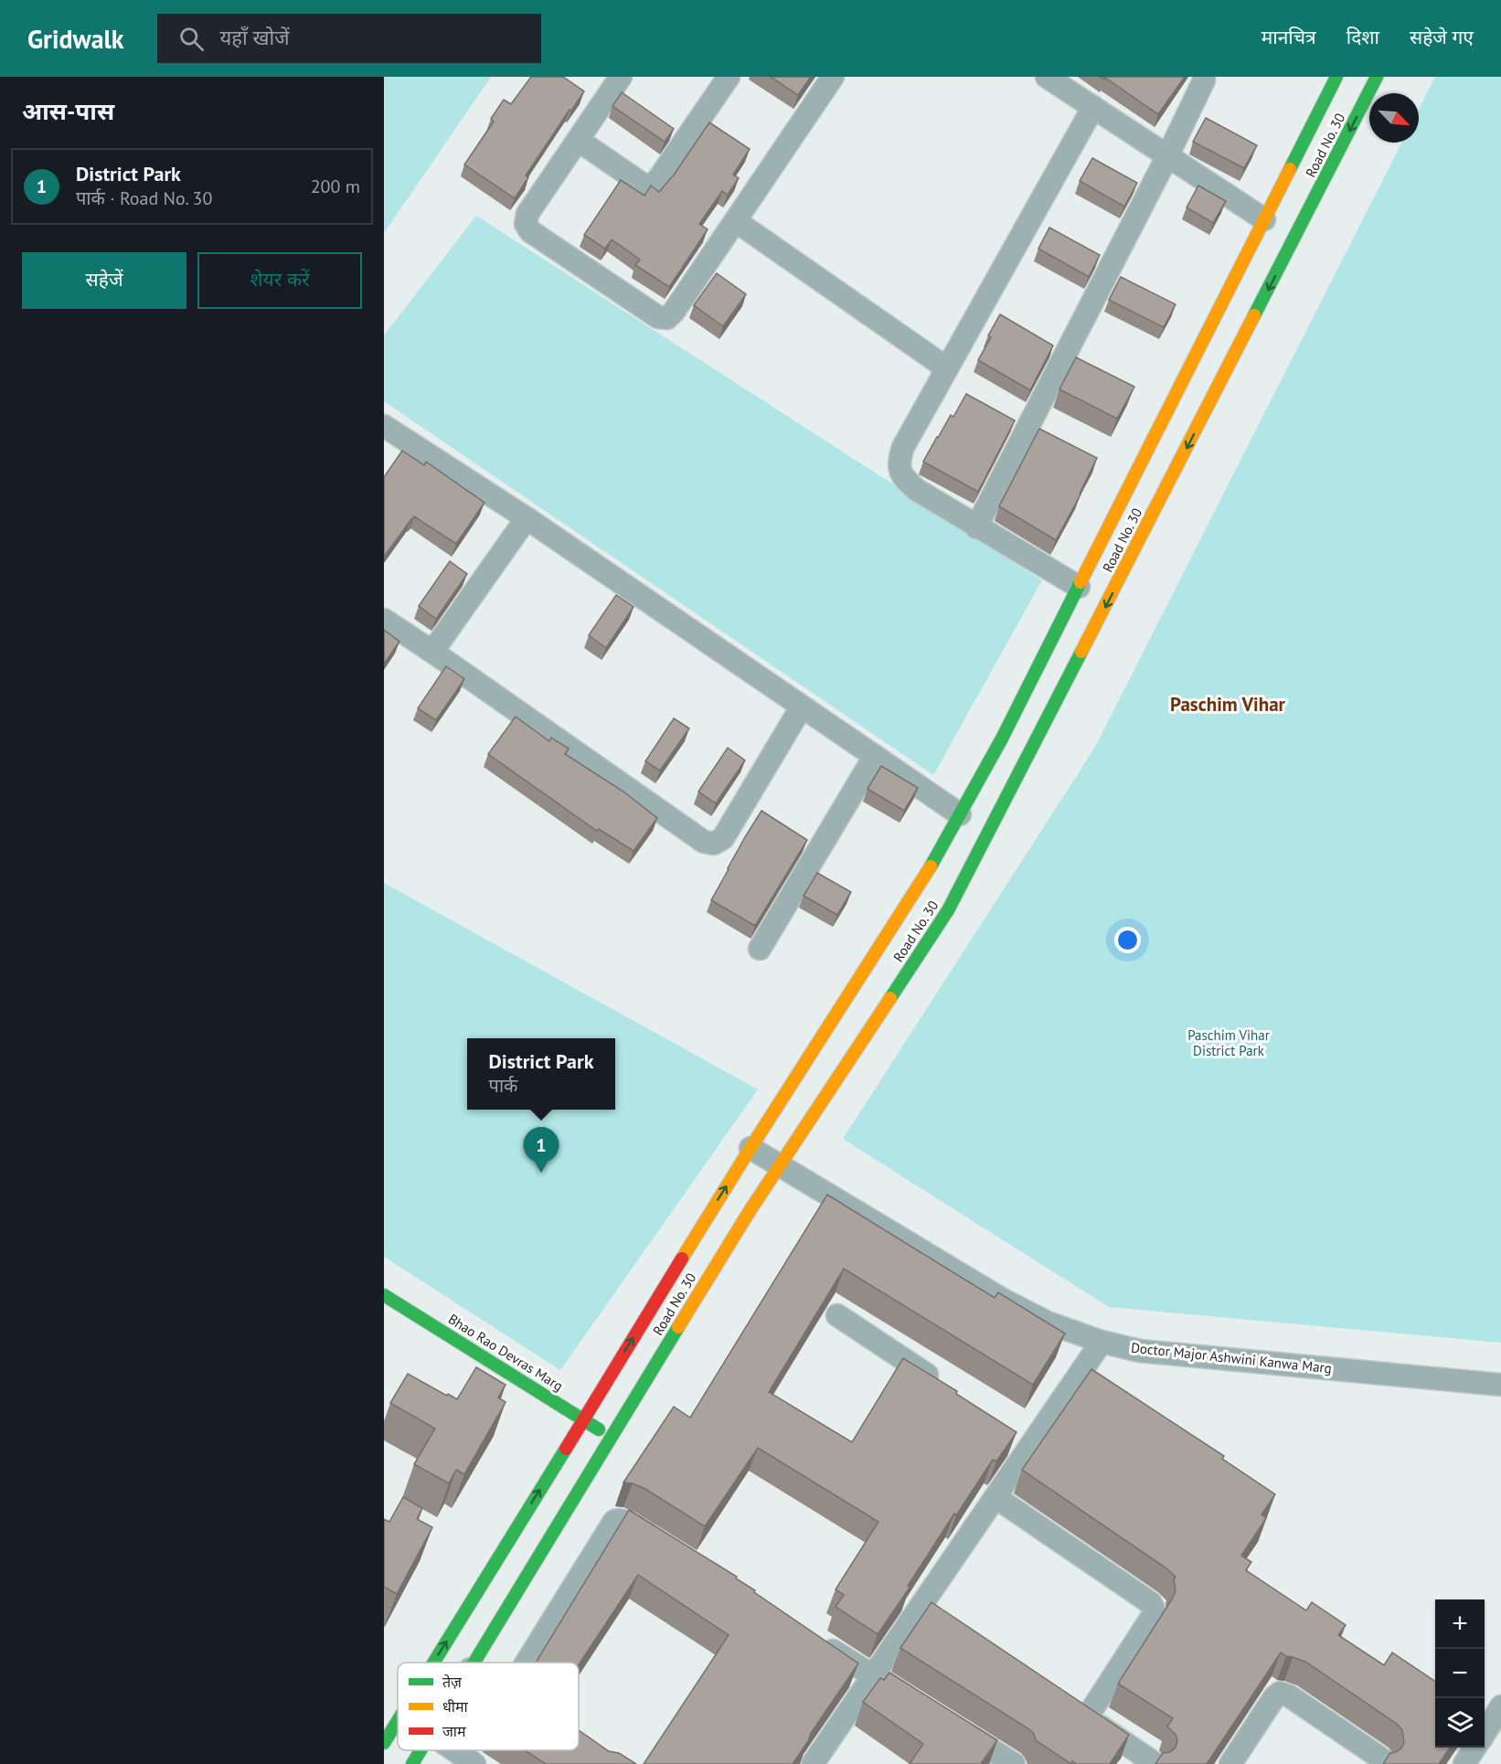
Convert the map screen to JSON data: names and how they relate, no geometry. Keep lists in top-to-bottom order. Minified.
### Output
{"streets":{"street":["Road No. 30","Bhao Rao Devras Marg","Doctor Major Ashwini Kanwa Marg"]},"crossings":[["Road No. 30","Bhao Rao Devras Marg"],["Road No. 30","Doctor Major Ashwini Kanwa Marg"]],"districts":["Paschim Vihar"],"parks":["Paschim Vihar District Park"],"legend":["तेज़","धीमा","जाम"],"north":"bottom right","page":{"header":"Gridwalk","search":"यहाँ खोजें","nav":["मानचित्र","दिशा","सहेजे गए"],"heading":"आस-पास","list":[{"mark":"1","name":"District Park","note":"पार्क · Road No. 30","value":"200 m"}],"buttons":["सहेजें","शेयर करें"],"popup":["District Park","पार्क"],"pins":"1","map_buttons":["+","−"]}}
